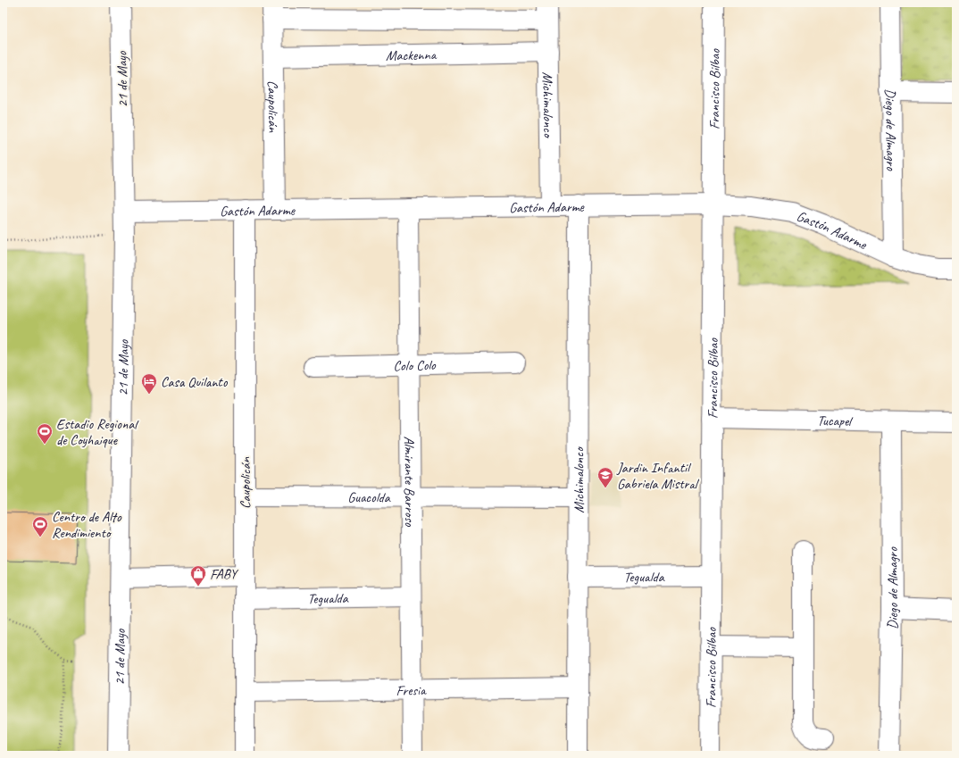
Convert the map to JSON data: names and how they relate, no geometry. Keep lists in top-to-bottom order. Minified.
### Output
{"streets":{"street":["Mackenna","21 de Mayo","Francisco Bilbao","Michimalonco","Caupolicán","Diego de Almagro","Gastón Adarme","Colo Colo","Tucapel","Almirante Barroso","Guacolda","Tegualda","Fresia"]},"crossings":[["Mackenna","Michimalonco"],["Mackenna","Caupolicán"],["21 de Mayo","Gastón Adarme"],["Francisco Bilbao","Gastón Adarme"],["Francisco Bilbao","Tucapel"],["Francisco Bilbao","Tegualda"],["Michimalonco","Gastón Adarme"],["Michimalonco","Guacolda"],["Michimalonco","Tegualda"],["Michimalonco","Fresia"],["Caupolicán","Gastón Adarme"],["Caupolicán","Guacolda"],["Caupolicán","Tegualda"],["Caupolicán","Fresia"],["Diego de Almagro","Gastón Adarme"],["Diego de Almagro","Tucapel"],["Gastón Adarme","Almirante Barroso"],["Colo Colo","Almirante Barroso"],["Almirante Barroso","Guacolda"],["Almirante Barroso","Tegualda"],["Almirante Barroso","Fresia"]],"places":{"hotel":["Casa Quilanto"],"sports":["Estadio Regional de Coyhaique","Centro de Alto Rendimiento"],"school or university":["Jardin Infantil Gabriela Mistral"],"shop":["FABY"]}}
